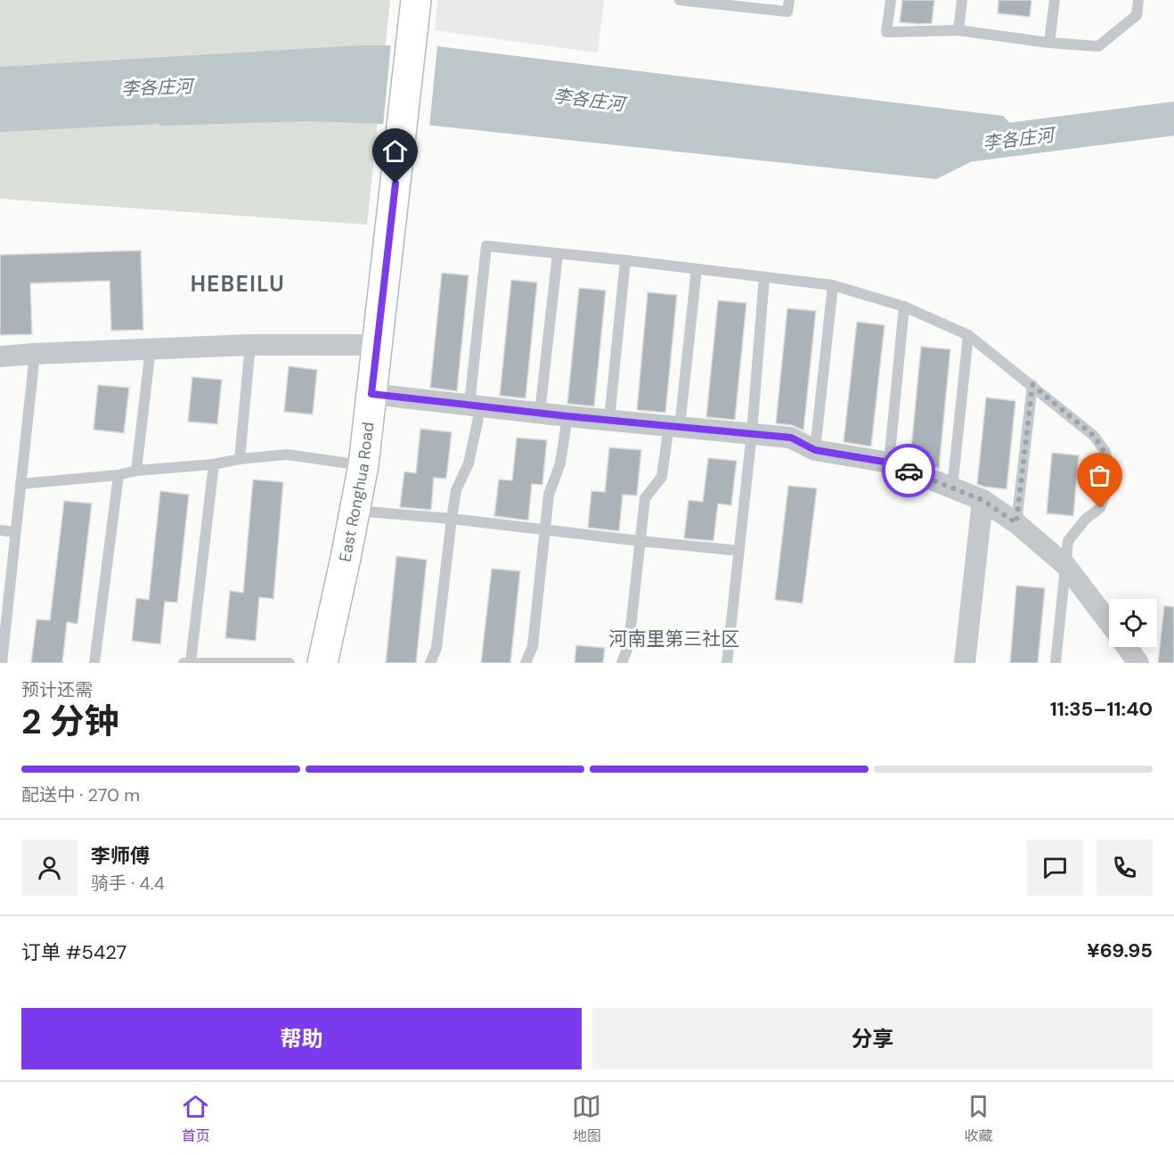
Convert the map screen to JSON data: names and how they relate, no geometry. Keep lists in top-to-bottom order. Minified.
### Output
{"streets":{"street":["East Ronghua Road"]},"districts":["HEBEILU","河南里第三社区"],"water":["李各庄河"],"page":{"heading":["2 分钟","预计还需","11:35–11:40"],"panel":["李师傅","骑手 · 4.4","订单 #5427","¥69.95"],"bar":"配送中 · 270 m","buttons":["帮助","分享"],"tabs":["首页","地图","收藏"]}}
